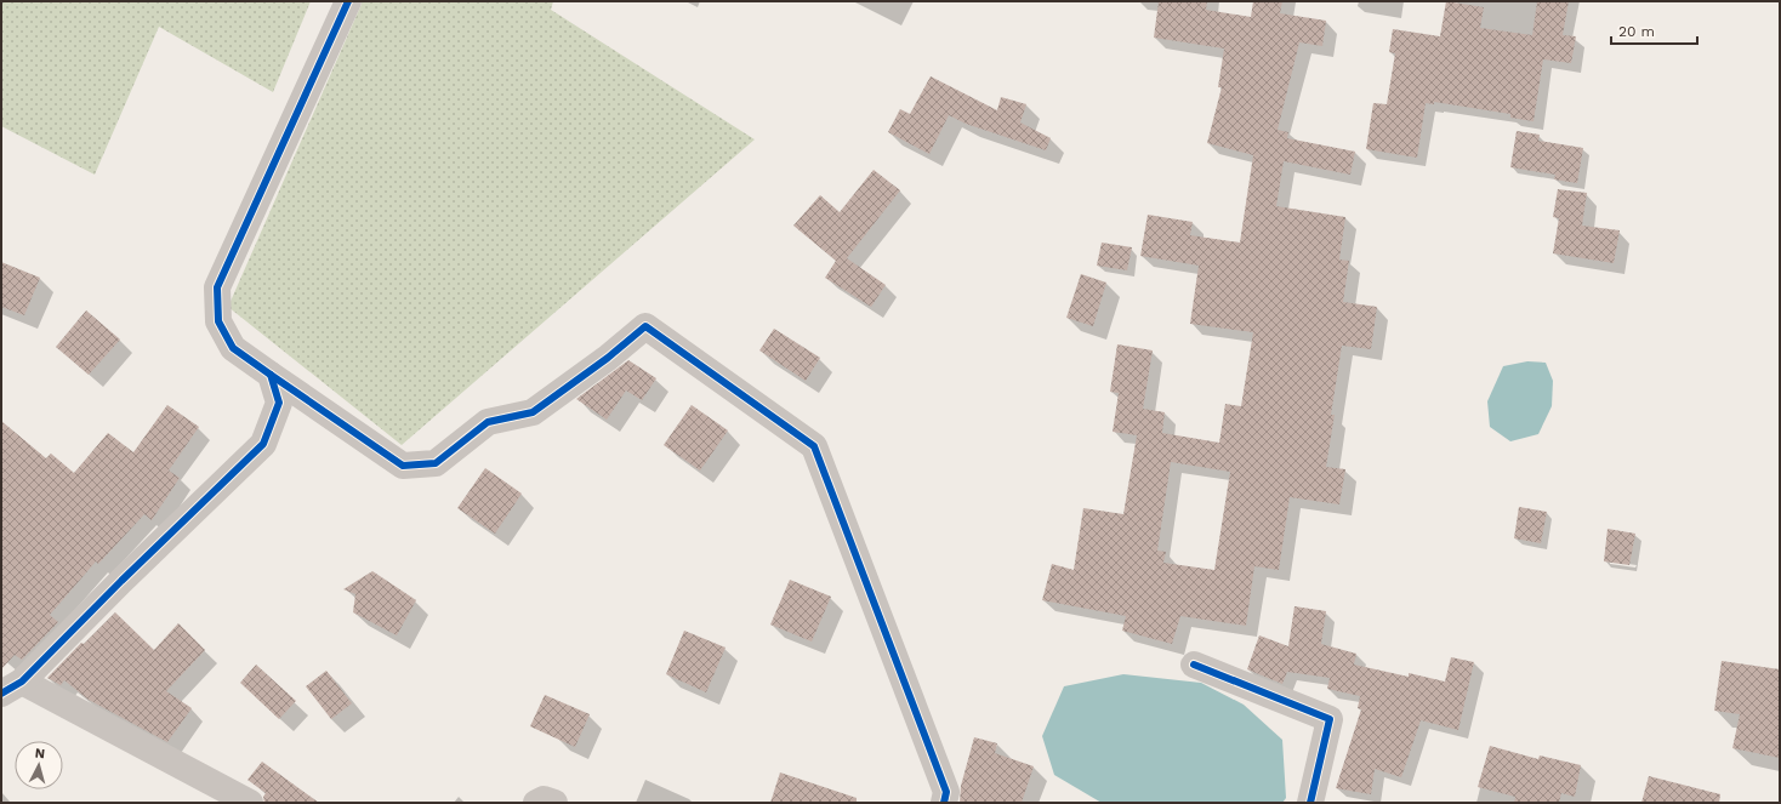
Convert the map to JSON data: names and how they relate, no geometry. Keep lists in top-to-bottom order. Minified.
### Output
{"scale_bar":"20 m","north":"top"}
